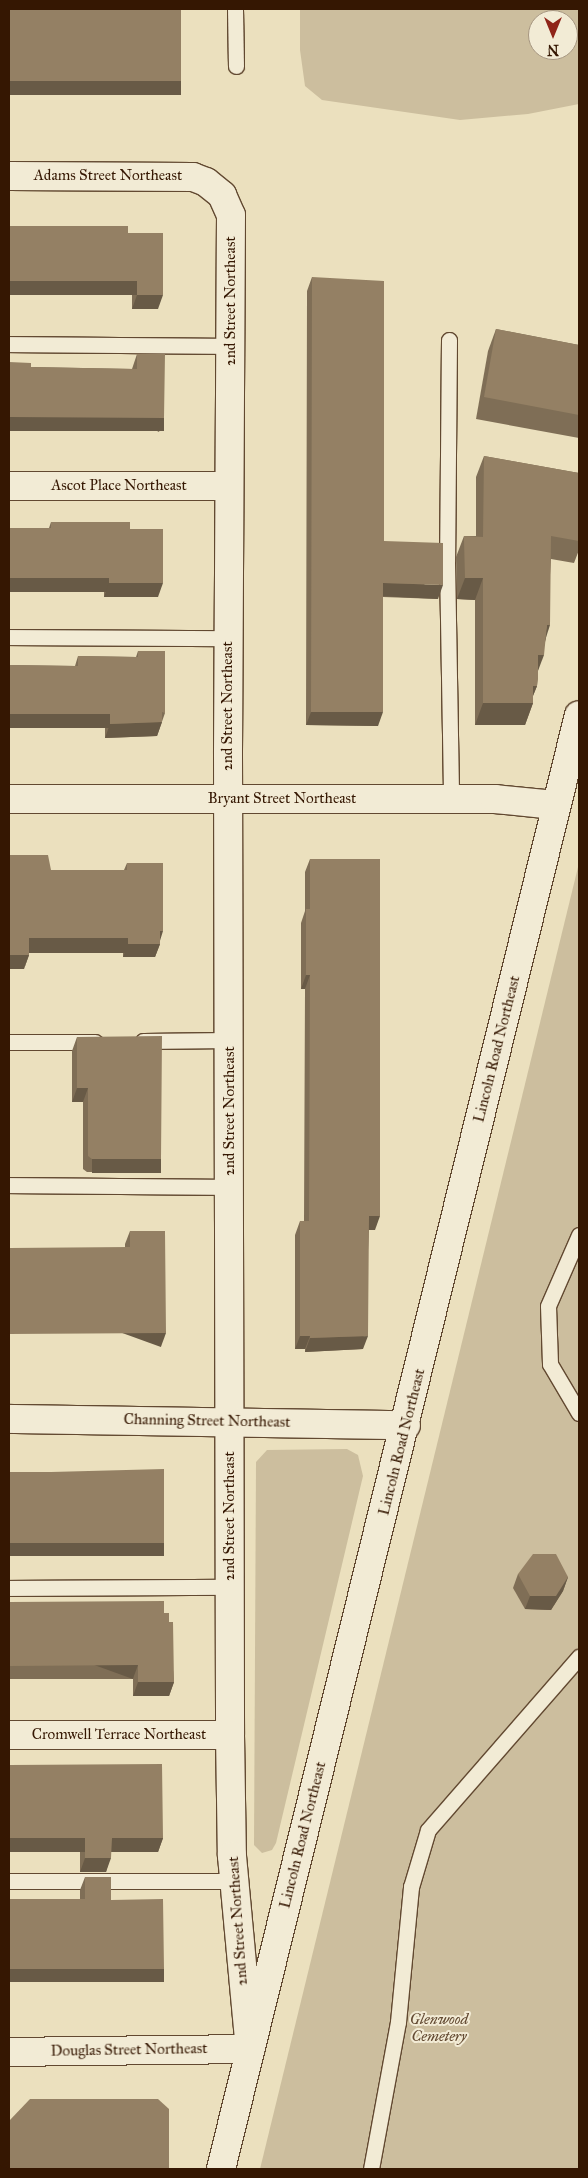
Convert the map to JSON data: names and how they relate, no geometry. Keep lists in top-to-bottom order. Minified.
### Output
{"streets":{"street":["Adams Street Northeast","2nd Street Northeast","Ascot Place Northeast","Bryant Street Northeast","Lincoln Road Northeast","Channing Street Northeast","Cromwell Terrace Northeast","Douglas Street Northeast"]},"crossings":[["Adams Street Northeast","2nd Street Northeast"],["2nd Street Northeast","Ascot Place Northeast"],["2nd Street Northeast","Bryant Street Northeast"],["2nd Street Northeast","Lincoln Road Northeast"],["2nd Street Northeast","Channing Street Northeast"],["2nd Street Northeast","Cromwell Terrace Northeast"],["2nd Street Northeast","Douglas Street Northeast"],["Bryant Street Northeast","Lincoln Road Northeast"],["Lincoln Road Northeast","Channing Street Northeast"],["Lincoln Road Northeast","Douglas Street Northeast"]],"parks":["Glenwood Cemetery"],"north":"bottom"}
